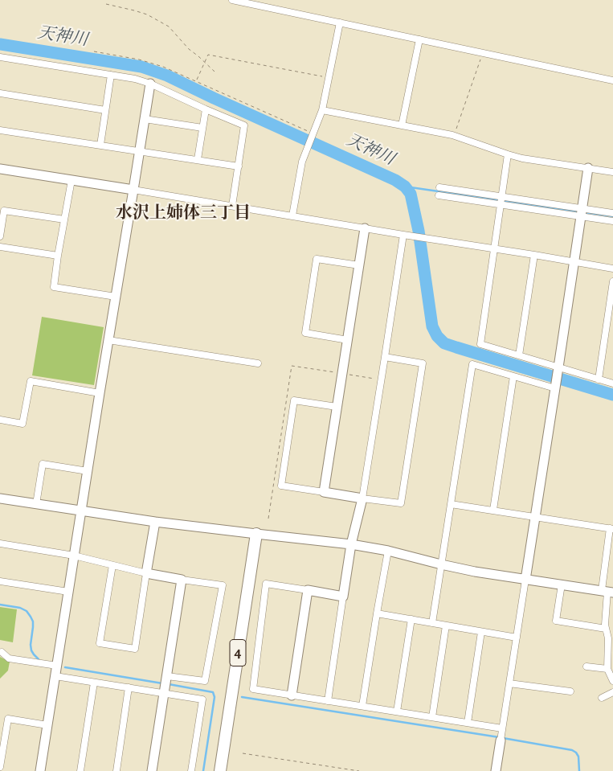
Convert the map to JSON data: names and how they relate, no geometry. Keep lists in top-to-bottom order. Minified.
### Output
{"streets":{"highway":["4"]},"districts":["水沢上姉体三丁目"],"water":["天神川"]}
